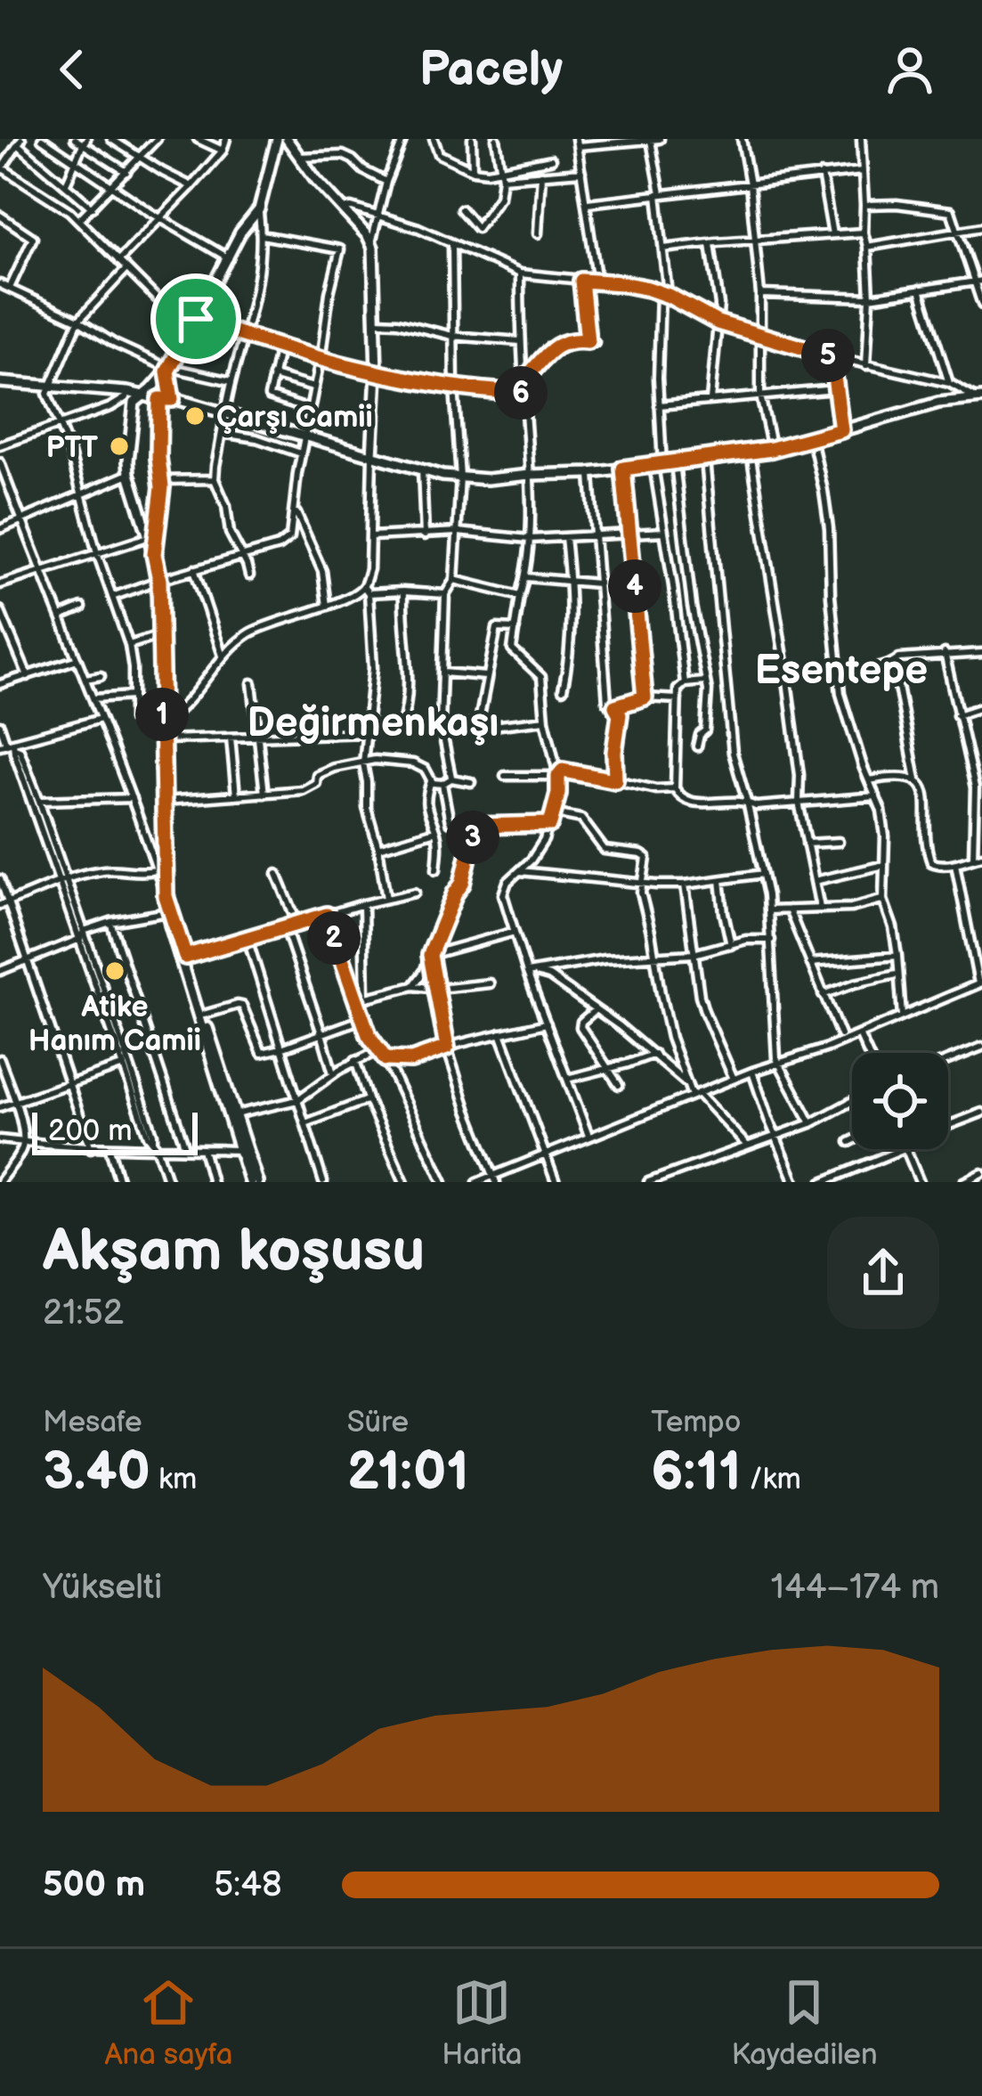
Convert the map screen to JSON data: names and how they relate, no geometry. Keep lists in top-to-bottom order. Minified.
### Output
{"districts":["Esentepe","Değirmenkaşı"],"places":["Çarşı Camii","PTT","Atike Hanım Camii"],"scale_bar":"200 m","page":{"header":"Pacely","pins":["5","6","4","1","3","2"],"scale":"200 m","heading":["Akşam koşusu","21:52"],"stats":[["Mesafe","3.40 km"],["Süre","21:01"],["Tempo","6:11 /km"]],"chart":["Yükselti","144–174 m"],"list":[{"name":"500 m","note":"5:48"}],"tabs":["Ana sayfa","Harita","Kaydedilen"]}}
